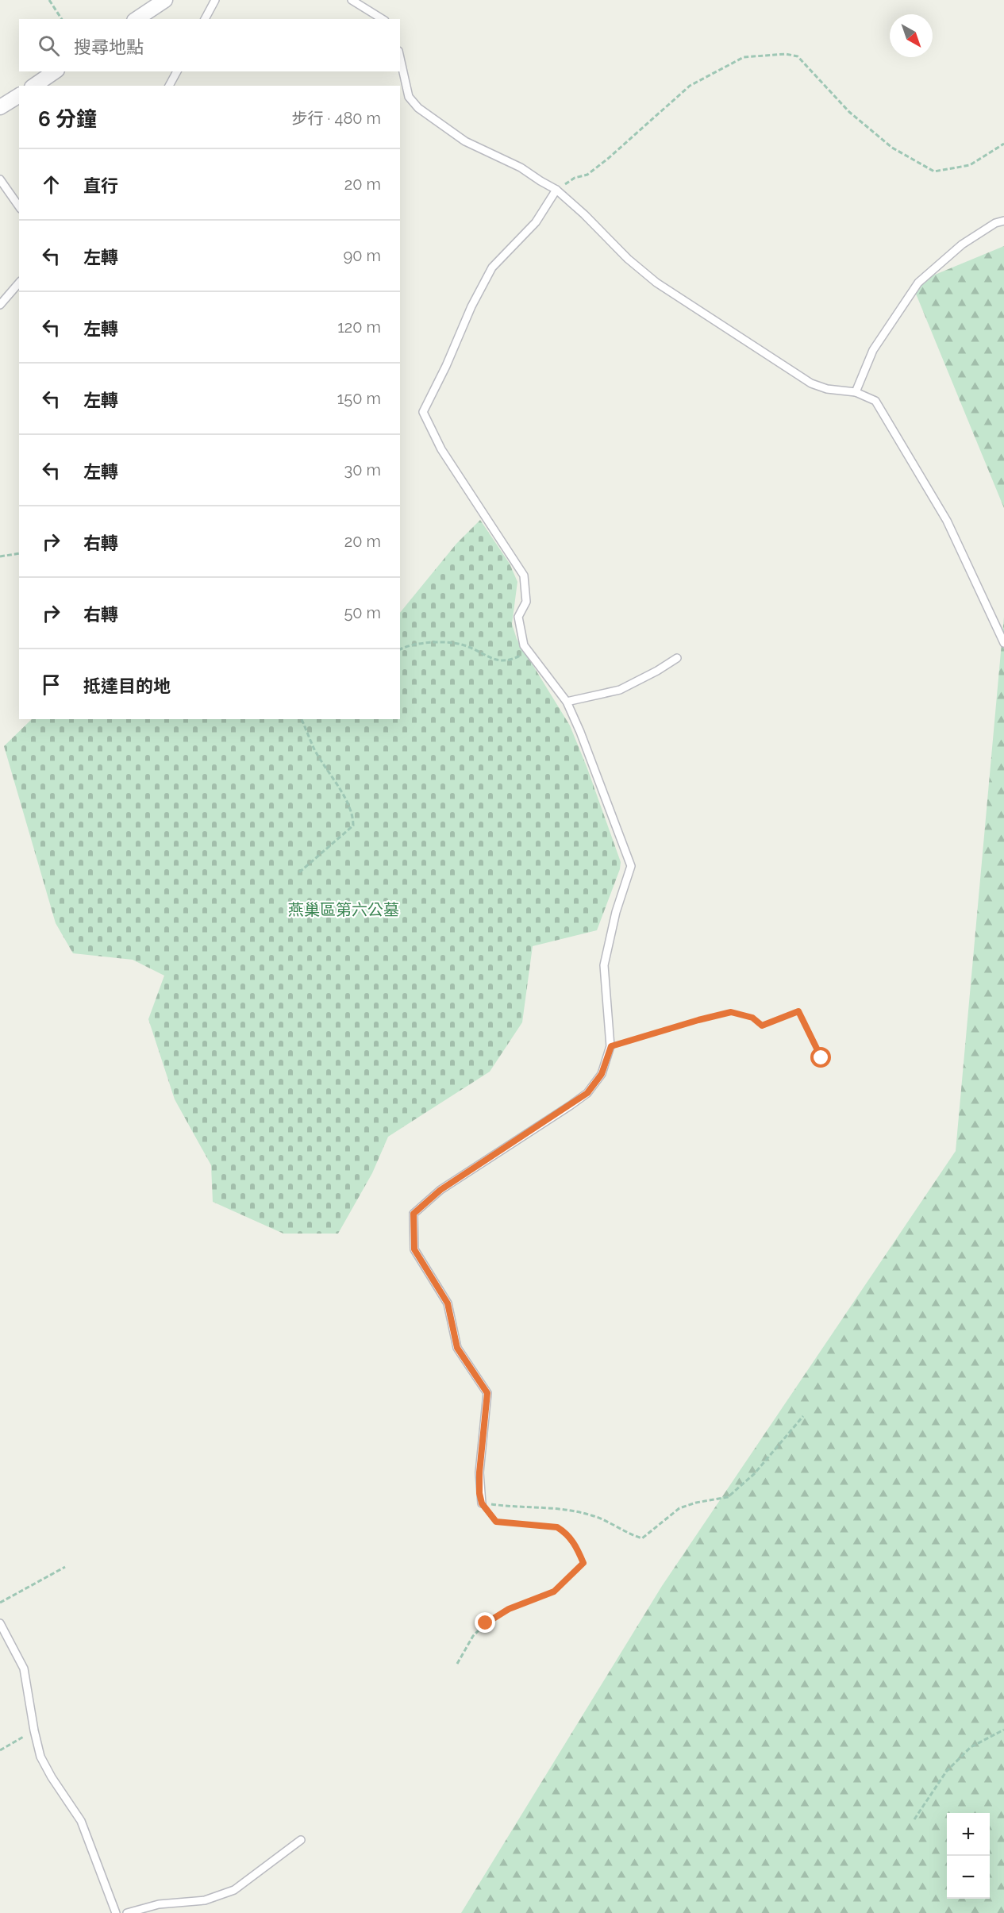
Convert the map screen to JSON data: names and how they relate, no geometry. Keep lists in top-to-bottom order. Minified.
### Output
{"parks":["燕巢區第六公墓"],"north":"bottom right","page":{"search":"搜尋地點","heading":["6 分鐘","步行 · 480 m"],"list":[["直行","20 m"],["左轉","90 m"],["左轉","120 m"],["左轉","150 m"],["左轉","30 m"],["右轉","20 m"],["右轉","50 m"],"抵達目的地"],"map_buttons":["+","−"]}}
